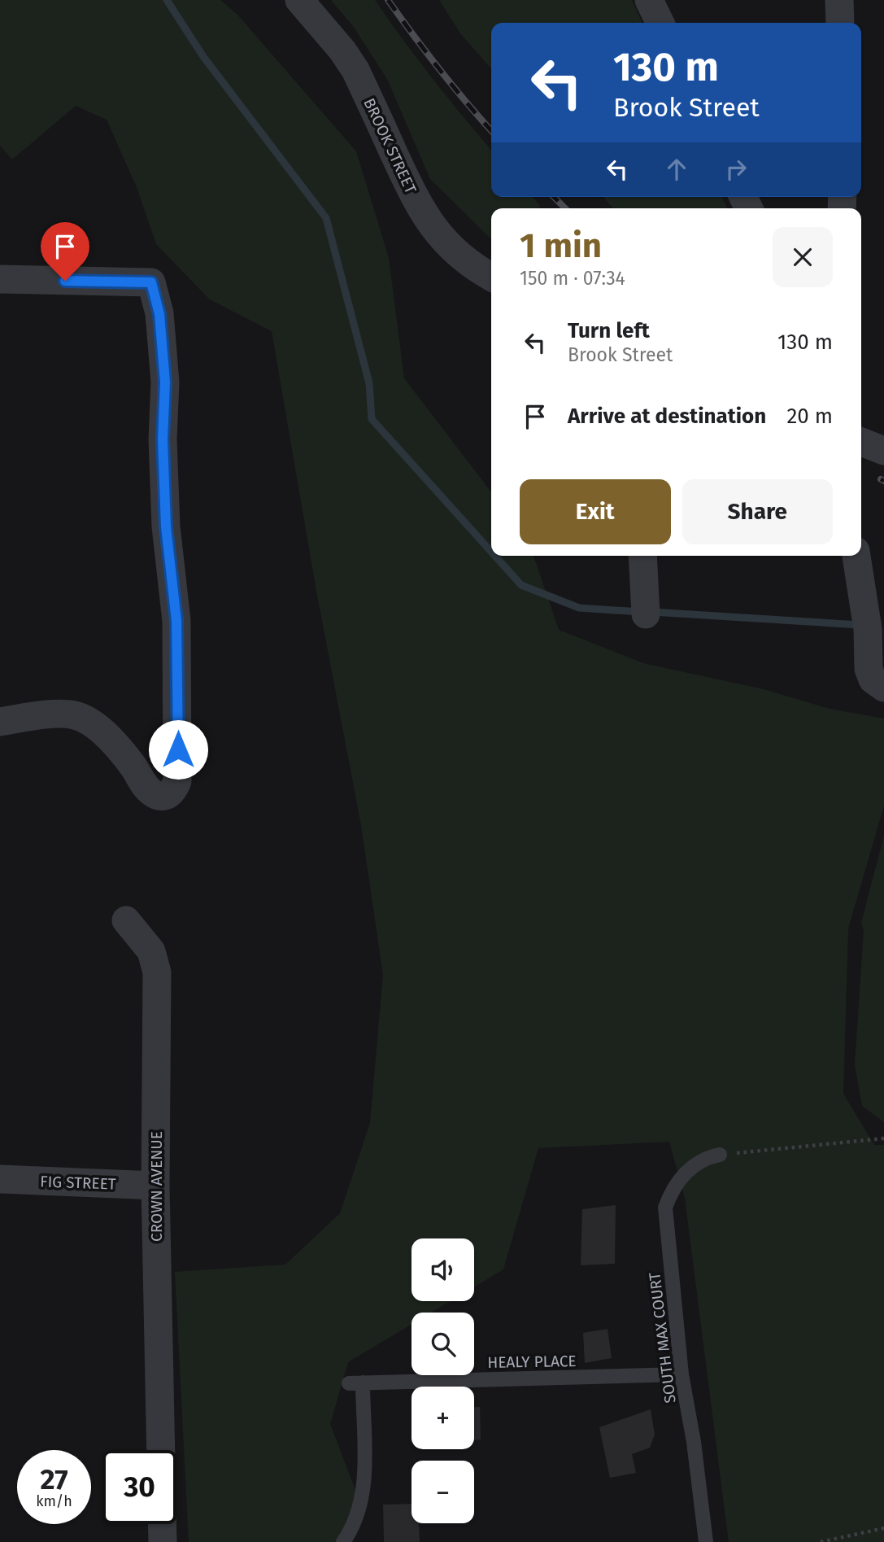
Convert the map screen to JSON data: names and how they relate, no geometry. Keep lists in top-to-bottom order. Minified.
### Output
{"streets":{"street":["BROOK STREET","FIG STREET","CROWN AVENUE"],"lane":["SOUTH MAX COURT","HEALY PLACE"]},"crossings":[["FIG STREET","CROWN AVENUE"],["SOUTH MAX COURT","HEALY PLACE"]],"page":{"turn":["130 m","Brook Street"],"heading":["1 min","150 m · 07:34"],"list":[{"name":"Turn left","note":"Brook Street","value":"130 m"},{"name":"Arrive at destination","value":"20 m"}],"buttons":["Exit","Share"],"map_buttons":["+","−"],"speed":"27 km/h","limit":"30"}}
